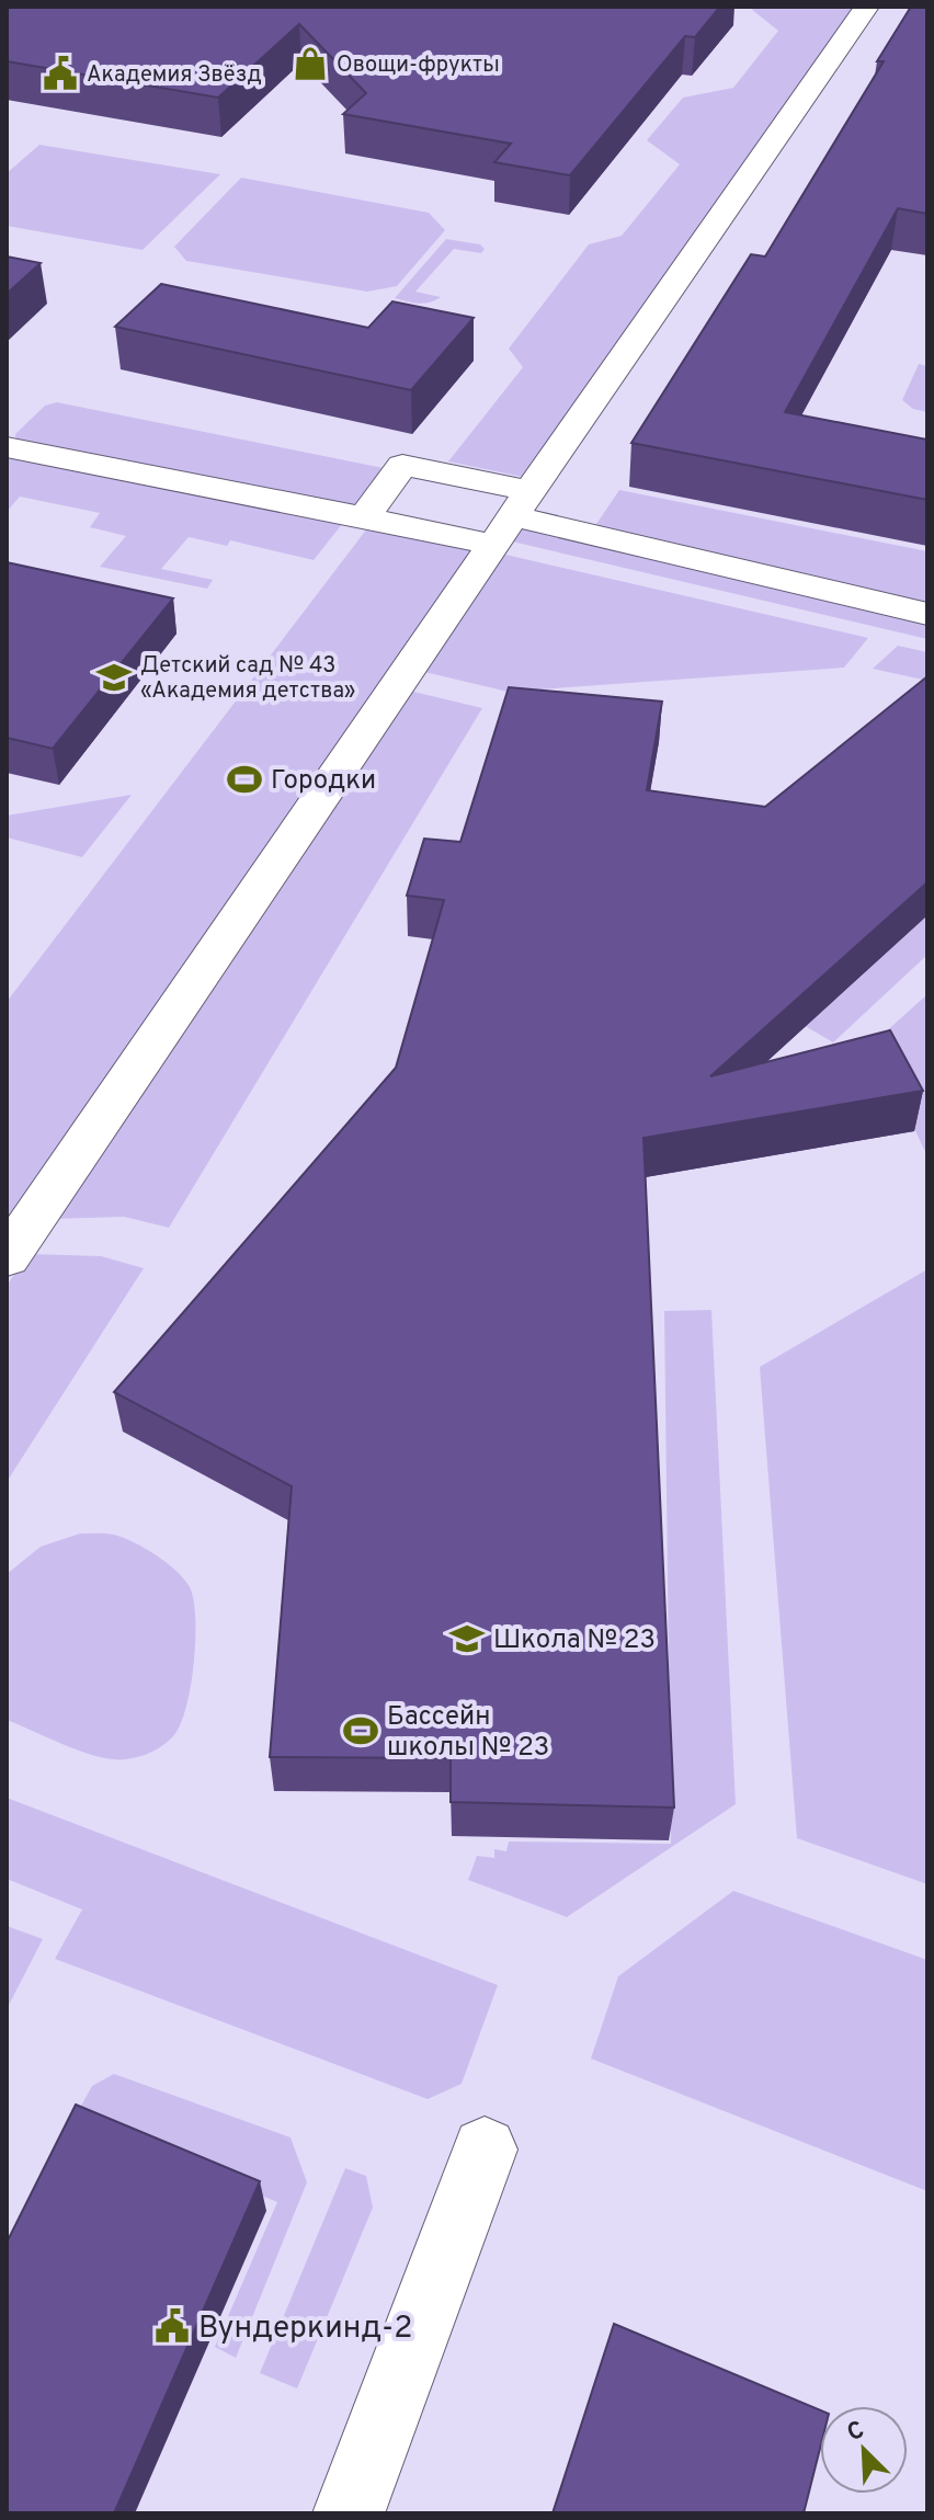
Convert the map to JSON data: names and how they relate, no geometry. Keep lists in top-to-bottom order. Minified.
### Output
{"places":{"shop":["Овощи-фрукты"],"public building":["Академия Звёзд","Вундеркинд-2"],"school or university":["Детский сад № 43 «Академия детства»","Школа № 23"],"sports":["Городки","Бассейн школы № 23"]},"north":"top left"}
